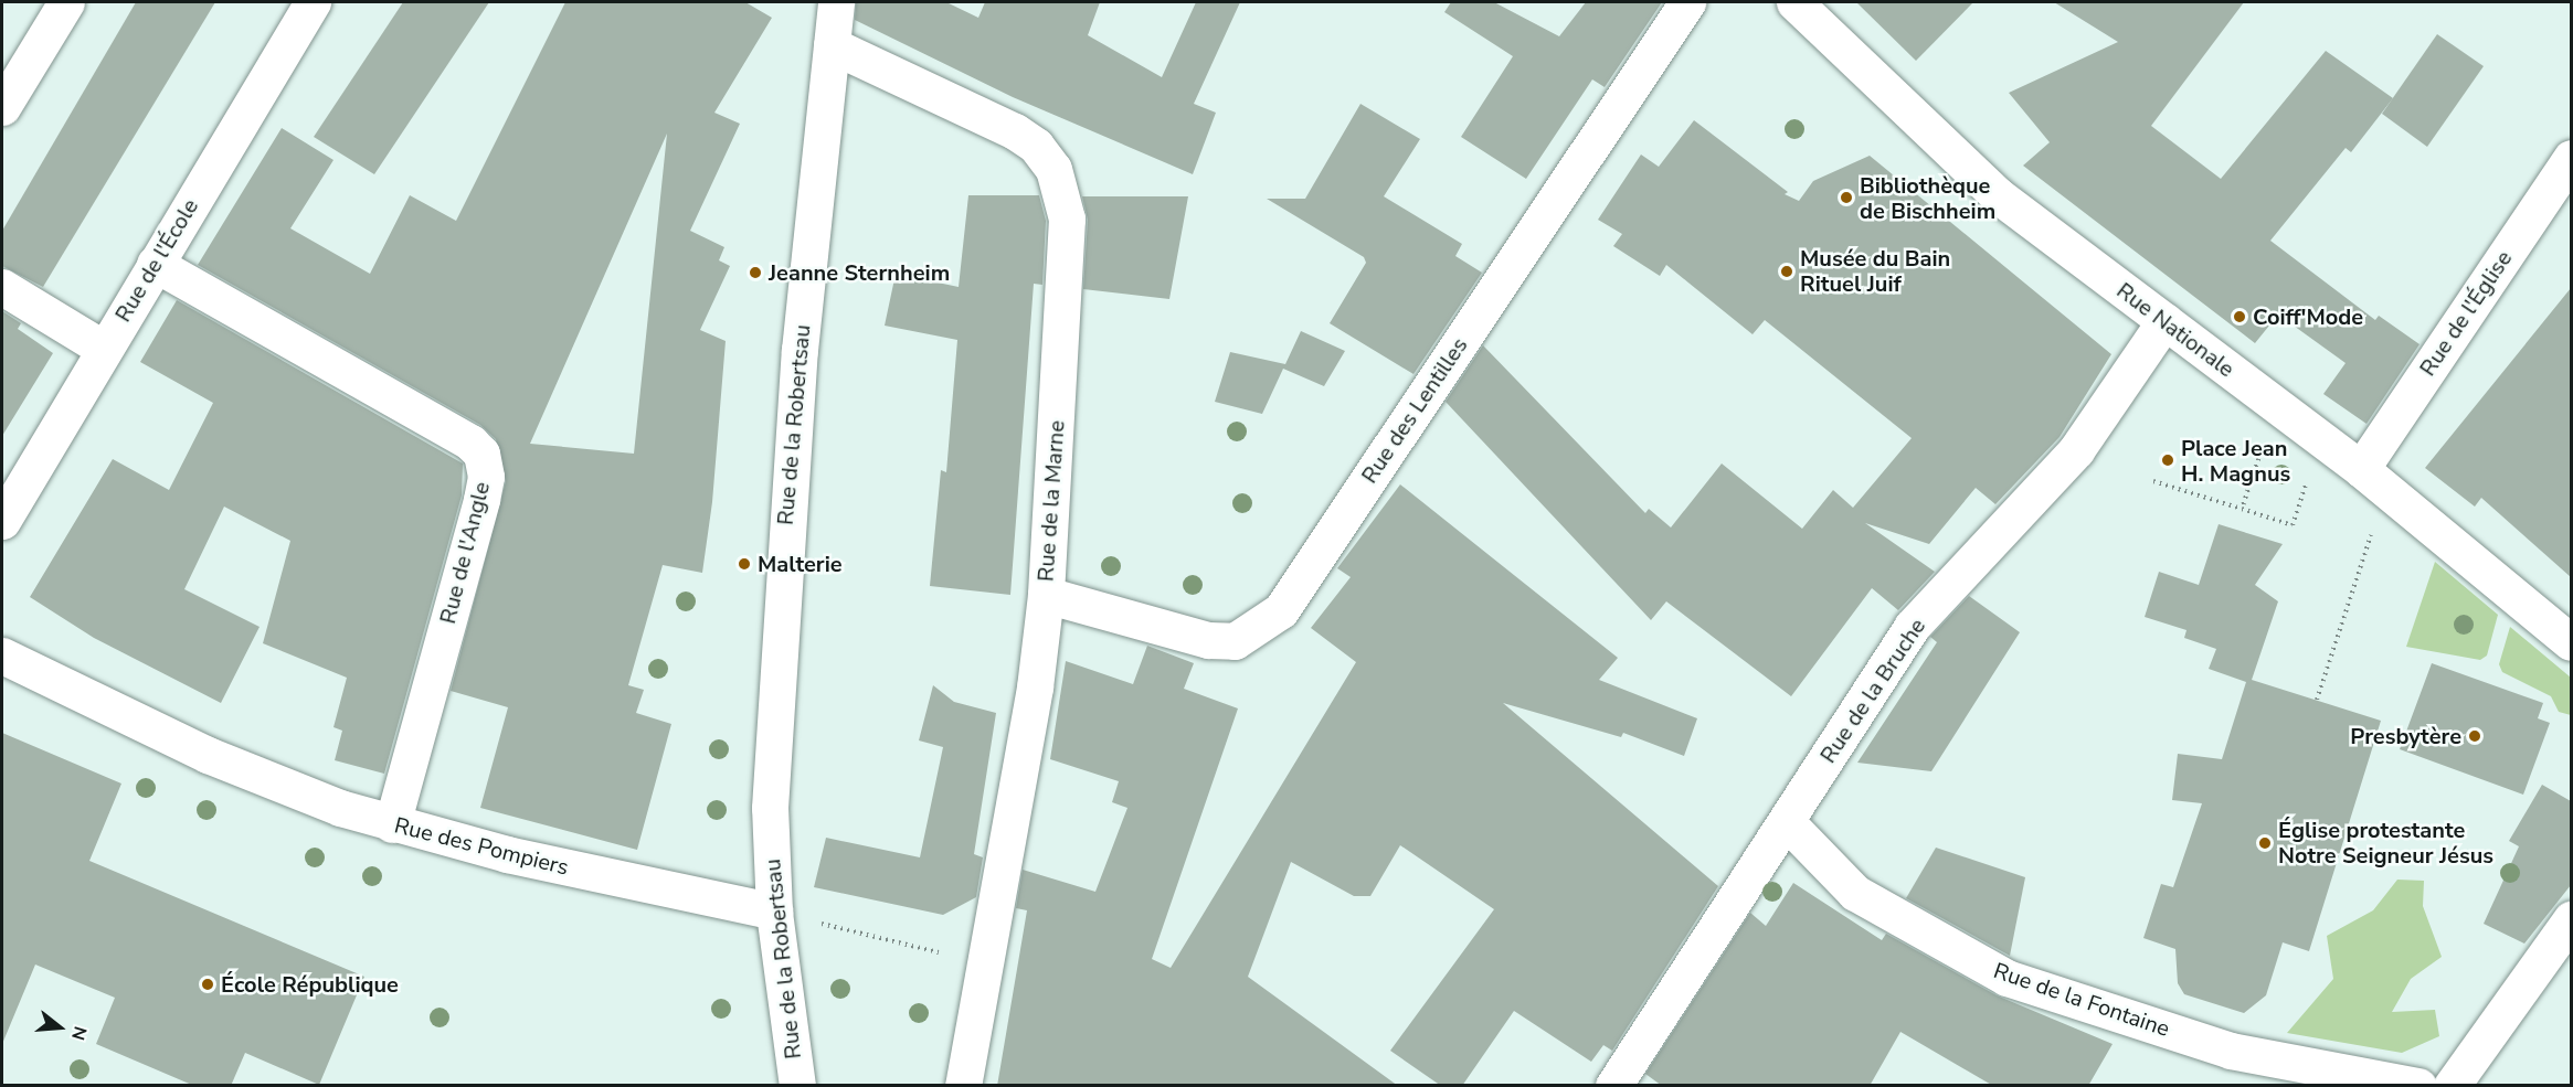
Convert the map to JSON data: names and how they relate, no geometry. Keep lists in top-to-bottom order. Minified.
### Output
{"streets":{"street":["Rue de l'École","Rue de l'Église","Rue Nationale","Rue des Lentilles","Rue de la Robertsau","Rue de la Marne","Rue de l'Angle","Rue de la Bruche","Rue des Pompiers","Rue de la Fontaine"]},"crossings":[["Rue de l'École","Rue de l'Angle"],["Rue de l'Église","Rue Nationale"],["Rue Nationale","Rue de la Bruche"],["Rue des Lentilles","Rue de la Marne"],["Rue de la Robertsau","Rue de la Marne"],["Rue de la Robertsau","Rue des Pompiers"],["Rue de l'Angle","Rue des Pompiers"],["Rue de la Bruche","Rue de la Fontaine"]],"places":["Bibliothèque de Bischheim","Musée du Bain Rituel Juif","Jeanne Sternheim","Coiff'Mode","Place Jean H. Magnus","Malterie","Presbytère","Église protestante Notre Seigneur Jésus","École République"],"north":"right"}
